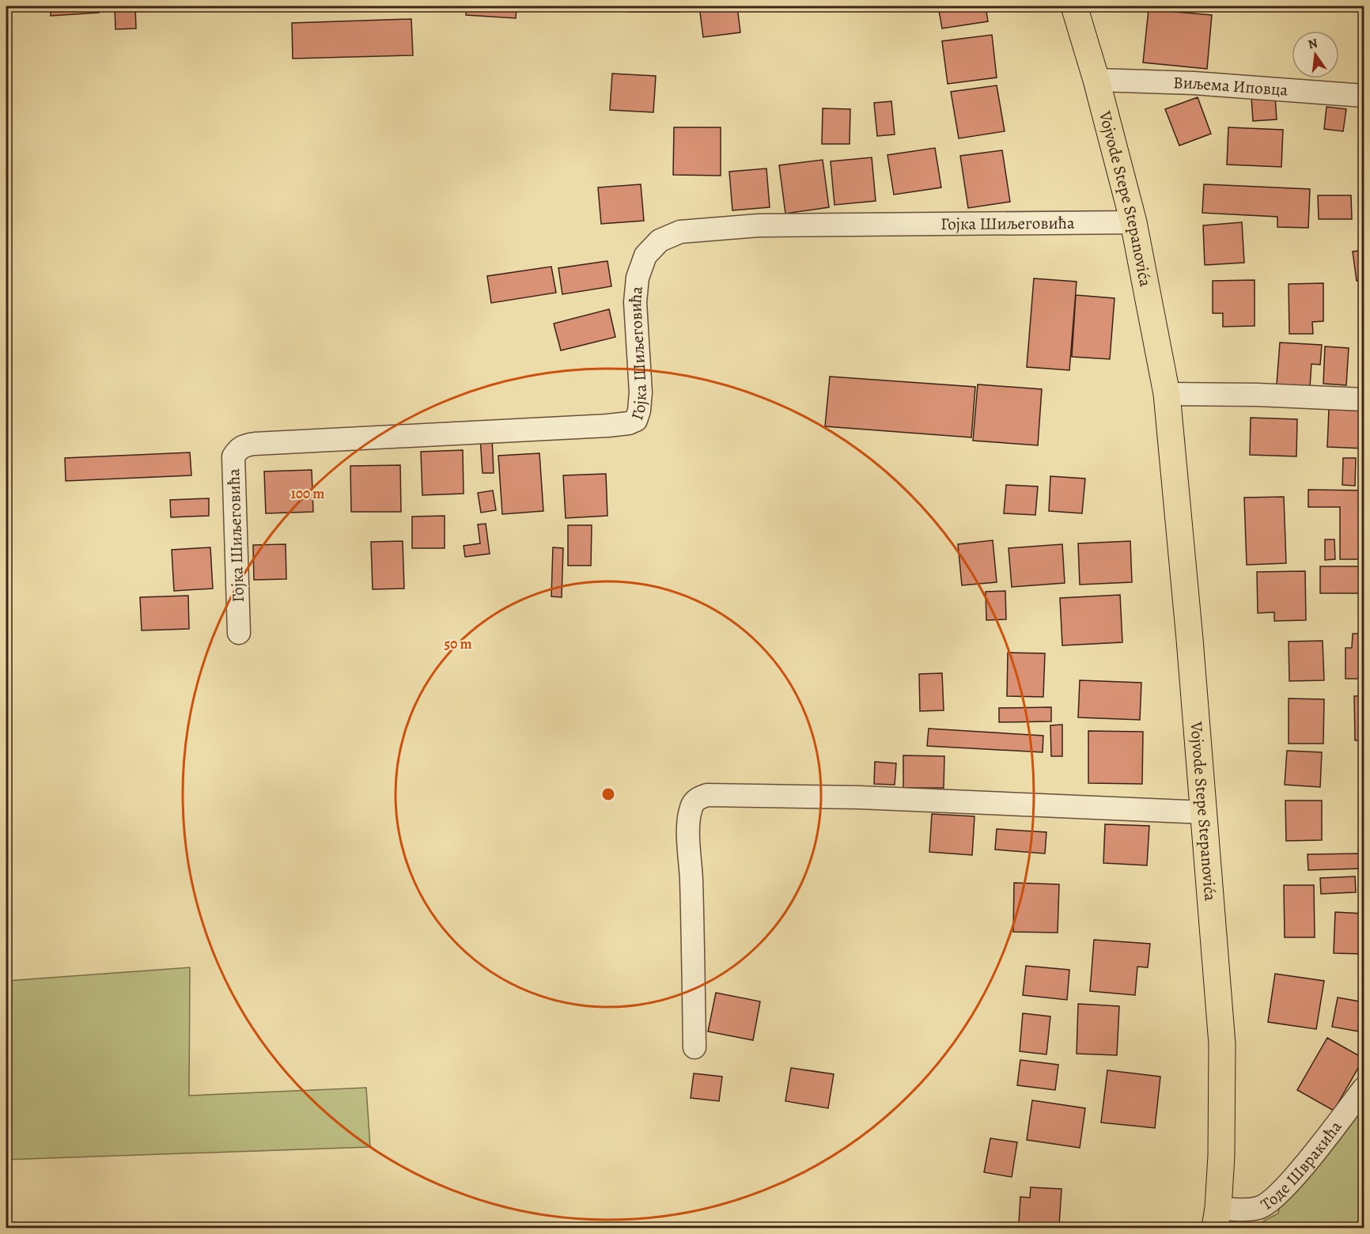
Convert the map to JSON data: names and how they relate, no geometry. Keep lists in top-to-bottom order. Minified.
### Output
{"streets":{"main road":["Vojvode Stepe Stepanovića"],"street":["Виљема Иповца","Гојка Шиљеговића","Тоде Швракића"]},"crossings":[["Виљема Иповца","Vojvode Stepe Stepanovića"],["Vojvode Stepe Stepanovića","Гојка Шиљеговића"],["Vojvode Stepe Stepanovića","Тоде Швракића"]],"north":"top","rings":["100 m","50 m"]}
